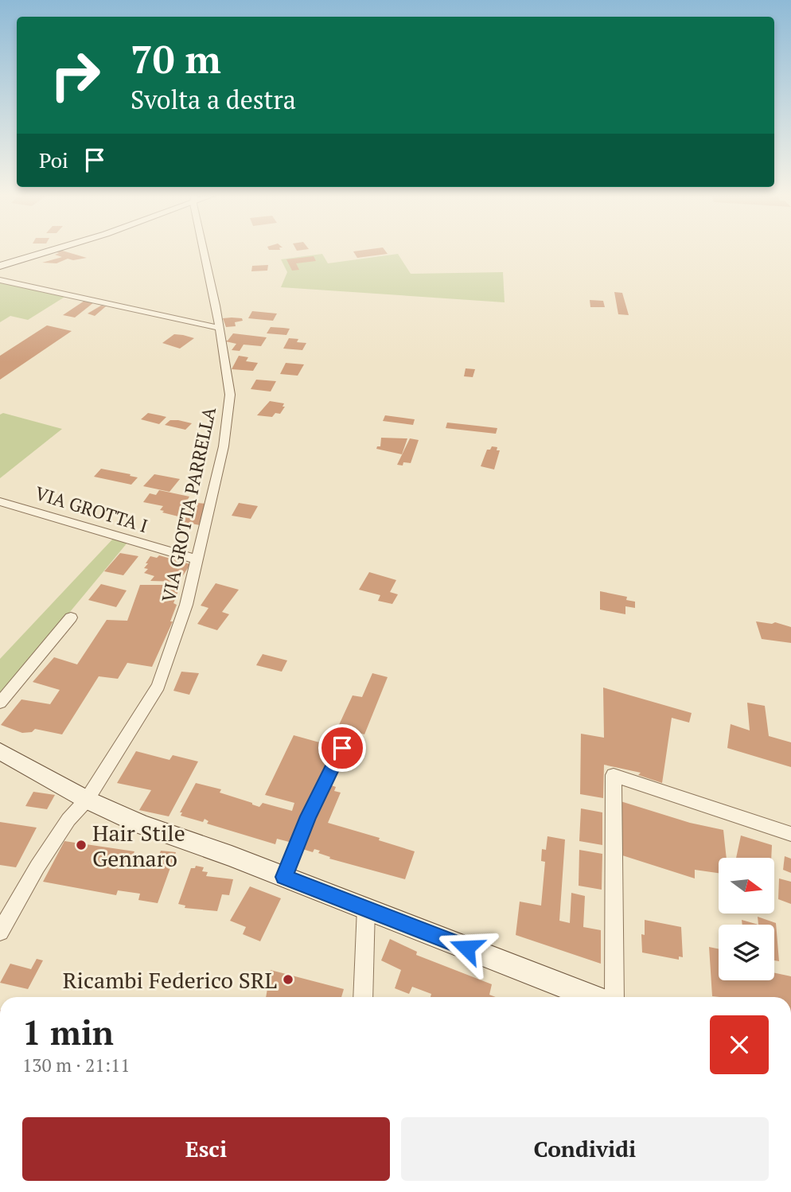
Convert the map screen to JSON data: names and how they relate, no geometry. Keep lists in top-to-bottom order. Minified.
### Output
{"streets":{"street":["VIA GROTTA PARRELLA","VIA GROTTA I"]},"crossings":[["VIA GROTTA PARRELLA","VIA GROTTA I"]],"places":["Hair Stile Gennaro","Ricambi Federico SRL"],"north":"right","page":{"turn":["70 m","Svolta a destra"],"then":"Poi","heading":["1 min","130 m · 21:11"],"buttons":["Esci","Condividi"]}}
